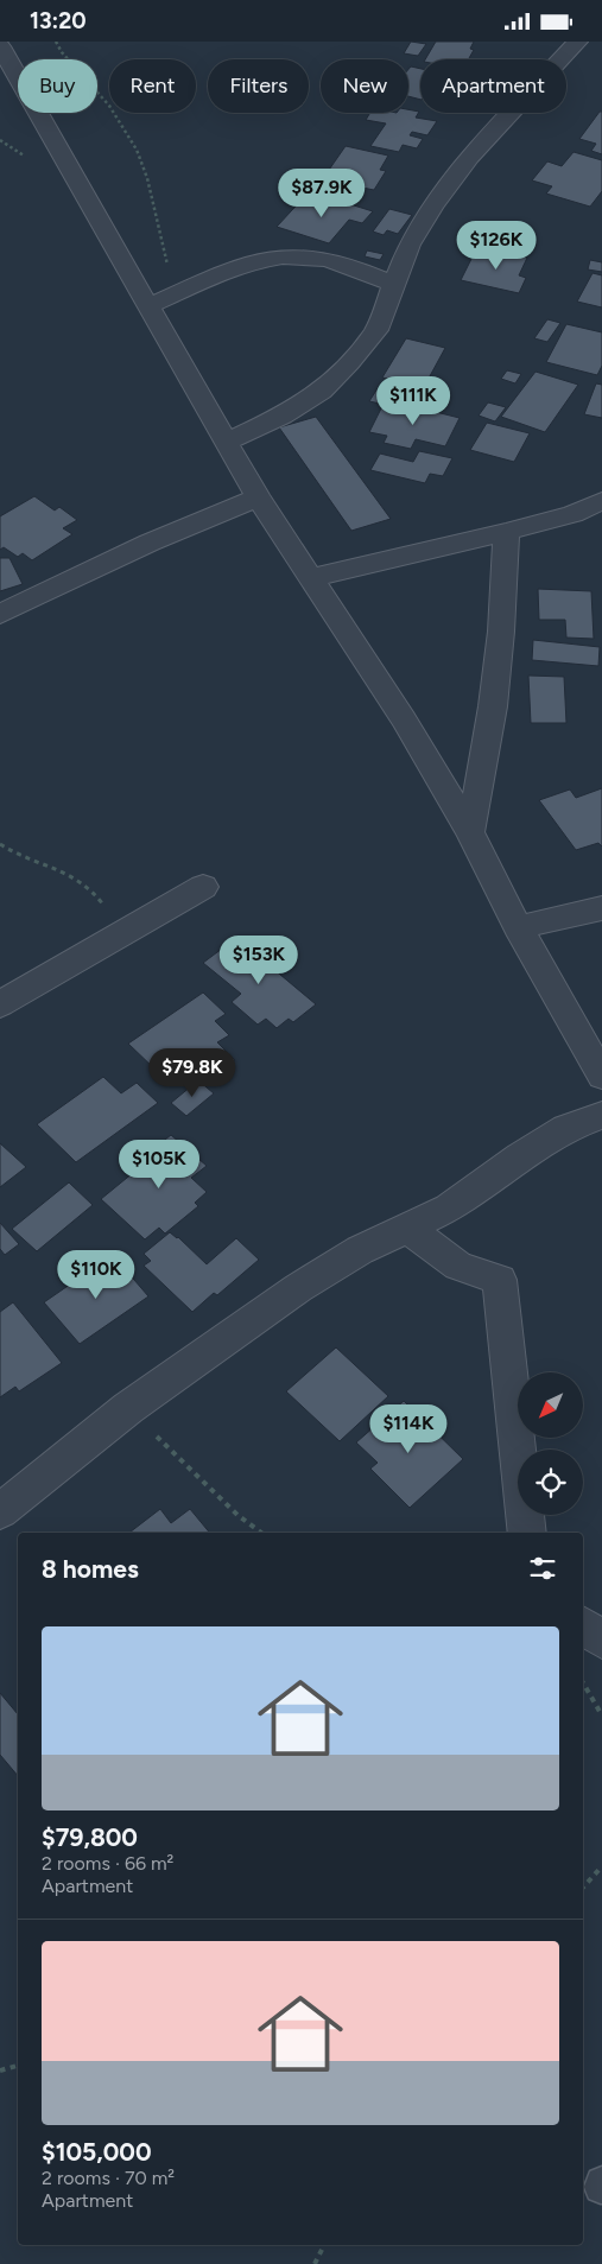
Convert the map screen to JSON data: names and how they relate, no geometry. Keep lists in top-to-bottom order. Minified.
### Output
{"north":"bottom left","page":{"status":"13:20","chip":["Buy","Rent","Filters","New","Apartment"],"price":["$87.9K","$126K","$111K","$153K","$79.8K","$105K","$110K","$114K"],"heading":"8 homes","list":[{"name":"$79,800","note":"2 rooms · 66 m² · Apartment"},{"name":"$105,000","note":"2 rooms · 70 m² · Apartment"}]}}
